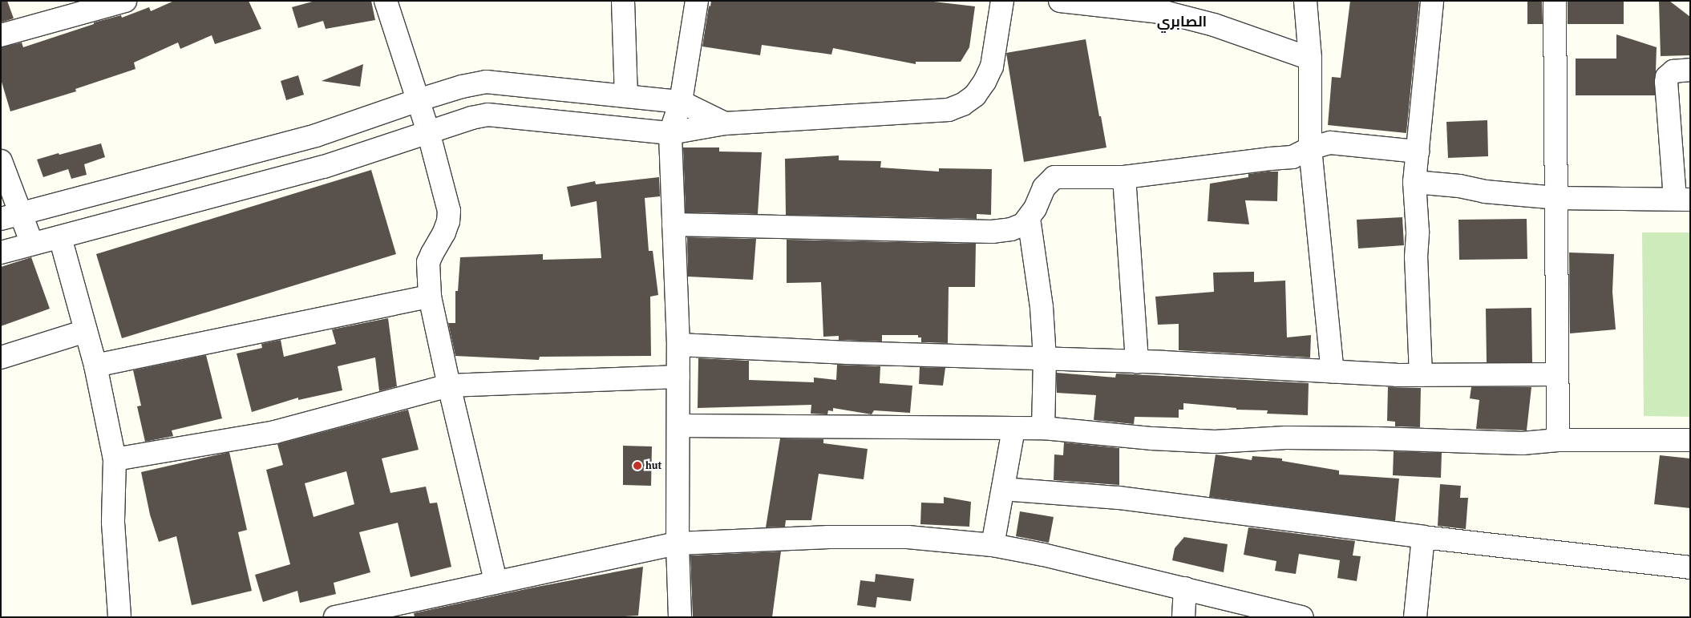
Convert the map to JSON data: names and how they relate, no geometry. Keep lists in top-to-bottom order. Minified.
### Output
{"districts":["الصابري"],"places":["hut"]}
